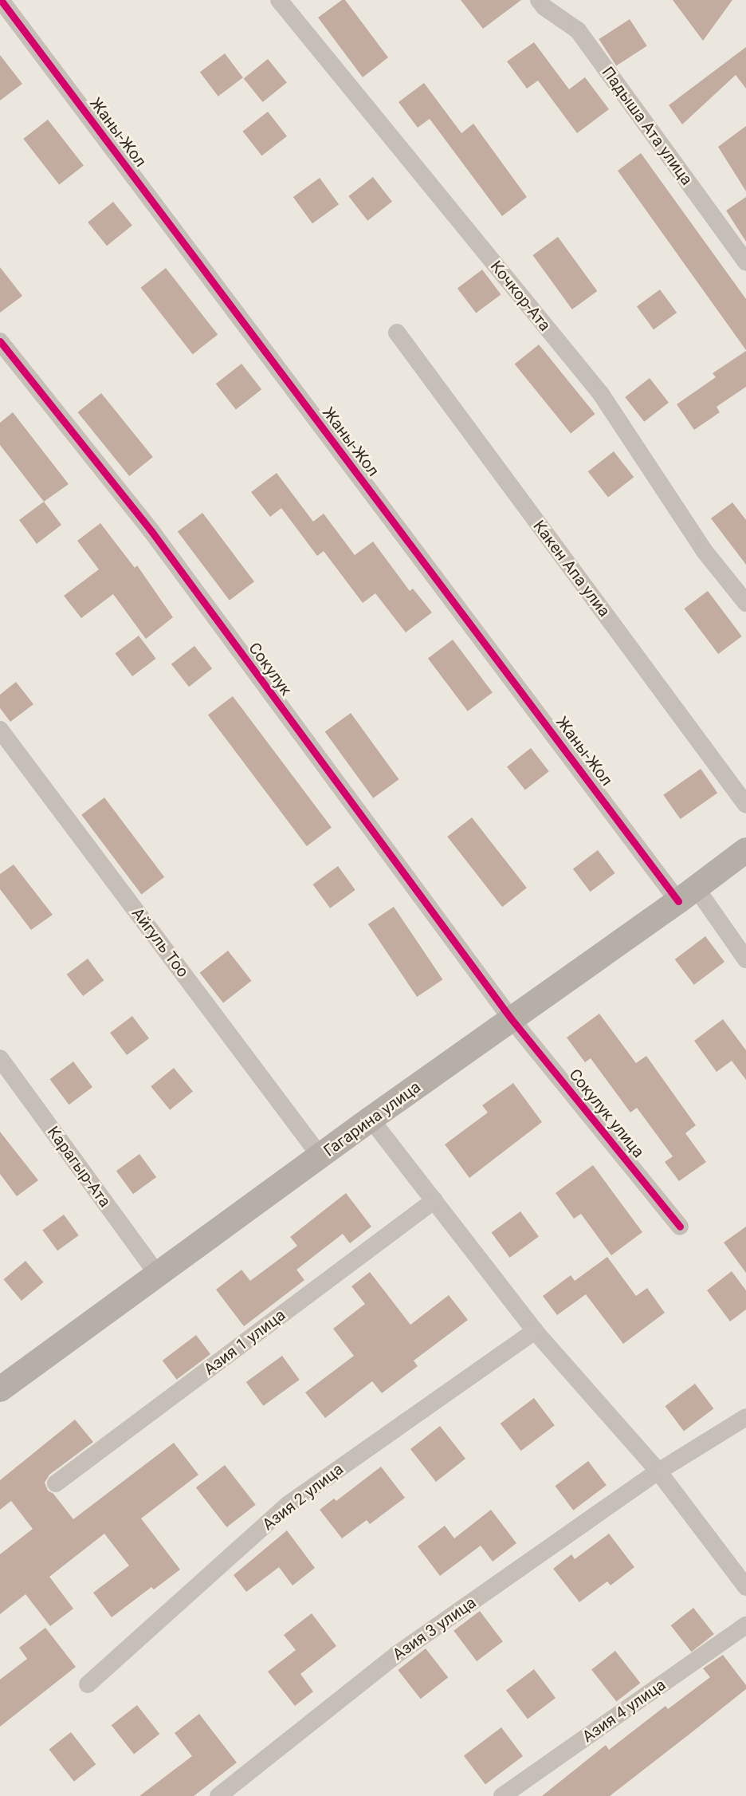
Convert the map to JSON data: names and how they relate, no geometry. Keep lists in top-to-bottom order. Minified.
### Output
{"streets":{"main road":["Гагарина улица"],"street":["Падыша Ата улица","Жаны-Жол","Кочкор-Ата","Какен Апа улиа","Сокулук","Айгуль Тоо","Сокулук улица","Карагыр-Ата","Азия 1 улица","Азия 2 улица","Азия 3 улица","Азия 4 улица"]},"crossings":[["Жаны-Жол","Гагарина улица"],["Сокулук","Сокулук улица"],["Сокулук","Гагарина улица"],["Айгуль Тоо","Гагарина улица"],["Сокулук улица","Гагарина улица"],["Гагарина улица","Карагыр-Ата"]]}
